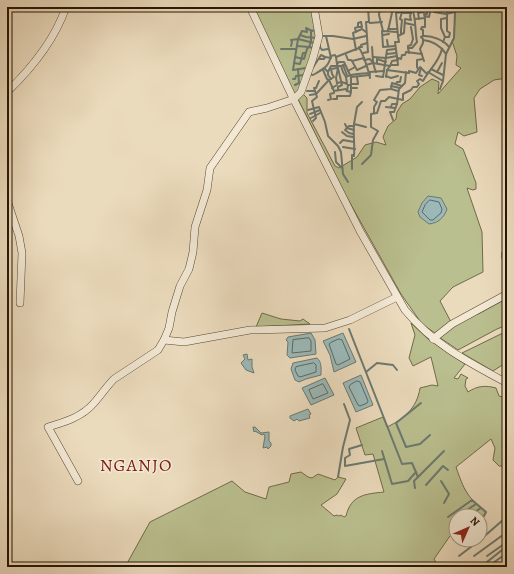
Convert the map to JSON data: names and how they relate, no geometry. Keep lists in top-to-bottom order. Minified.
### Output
{"districts":["NGANJO"],"north":"top right"}
